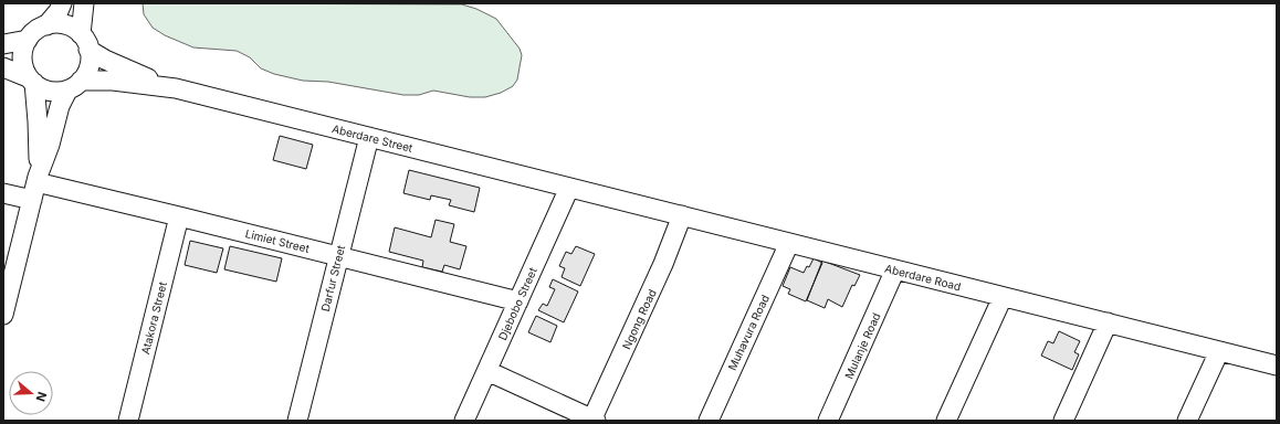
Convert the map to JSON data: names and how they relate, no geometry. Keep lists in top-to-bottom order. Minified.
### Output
{"streets":{"street":["Aberdare Street","Limiet Street","Aberdare Road","Darfur Street","Djebobo Street","Atakora Street","Ngong Road","Muhavura Road","Mulanje Road"]},"crossings":[["Aberdare Street","Aberdare Road"],["Aberdare Street","Darfur Street"],["Aberdare Street","Djebobo Street"],["Limiet Street","Darfur Street"],["Limiet Street","Djebobo Street"],["Limiet Street","Atakora Street"],["Aberdare Road","Djebobo Street"],["Aberdare Road","Ngong Road"],["Aberdare Road","Muhavura Road"],["Aberdare Road","Mulanje Road"]],"north":"right"}
